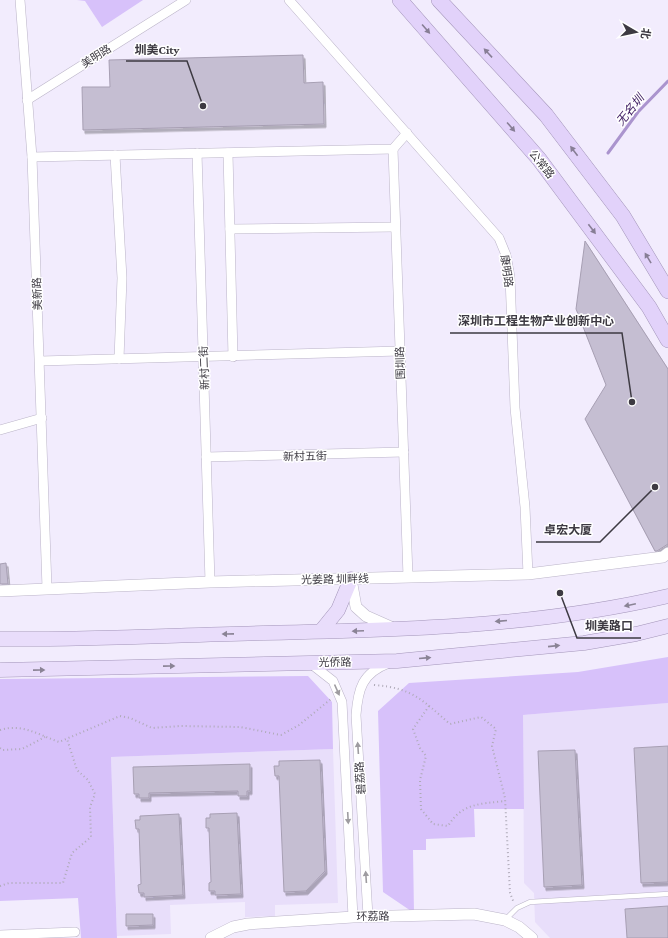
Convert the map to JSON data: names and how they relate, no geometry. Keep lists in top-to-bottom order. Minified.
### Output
{"streets":{"highway":["公常路"],"main road":["光侨路"],"street":["美明路","康明路","美新路","围圳路","新村二街","新村五街","光姜路 圳畔线","碧荔路","环荔路"]},"crossings":[["美明路","美新路"],["康明路","光姜路 圳畔线"],["美新路","光姜路 圳畔线"],["围圳路","新村五街"],["围圳路","光姜路 圳畔线"],["新村二街","新村五街"],["新村二街","光姜路 圳畔线"],["光侨路","碧荔路"],["碧荔路","环荔路"]],"water":["无名圳"],"places":["圳美City","深圳市工程生物产业创新中心","卓宏大厦","圳美路口"],"north":"right"}
